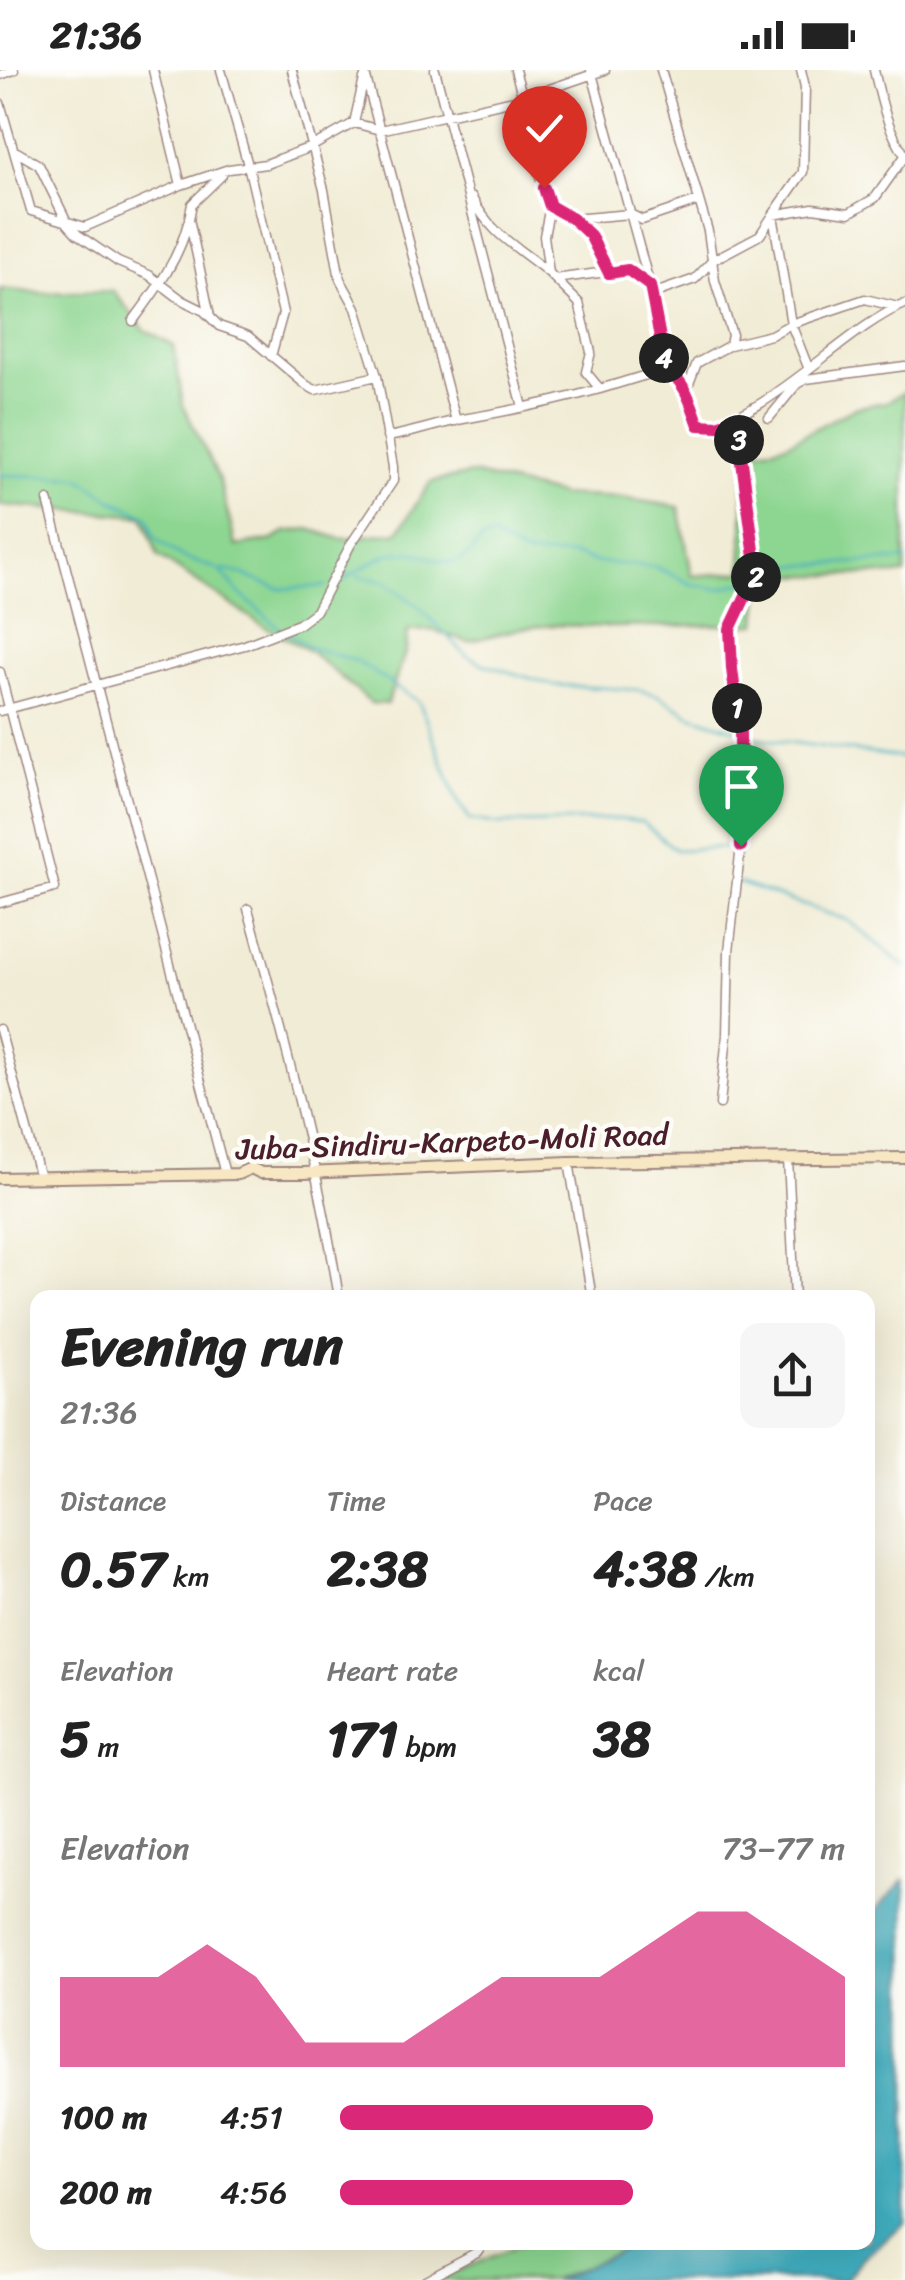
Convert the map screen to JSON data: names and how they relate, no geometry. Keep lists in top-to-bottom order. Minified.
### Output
{"streets":{"main road":["Juba-Sindiru-Karpeto-Moli Road"]},"page":{"status":"21:36","pins":["4","3","2","1"],"heading":["Evening run","21:36"],"stats":[["Distance","0.57 km"],["Time","2:38"],["Pace","4:38 /km"],["Elevation","5 m"],["Heart rate","171 bpm"],["kcal","38"]],"chart":["Elevation","73–77 m"],"list":[{"name":"100 m","note":"4:51"},{"name":"200 m","note":"4:56"}]}}
